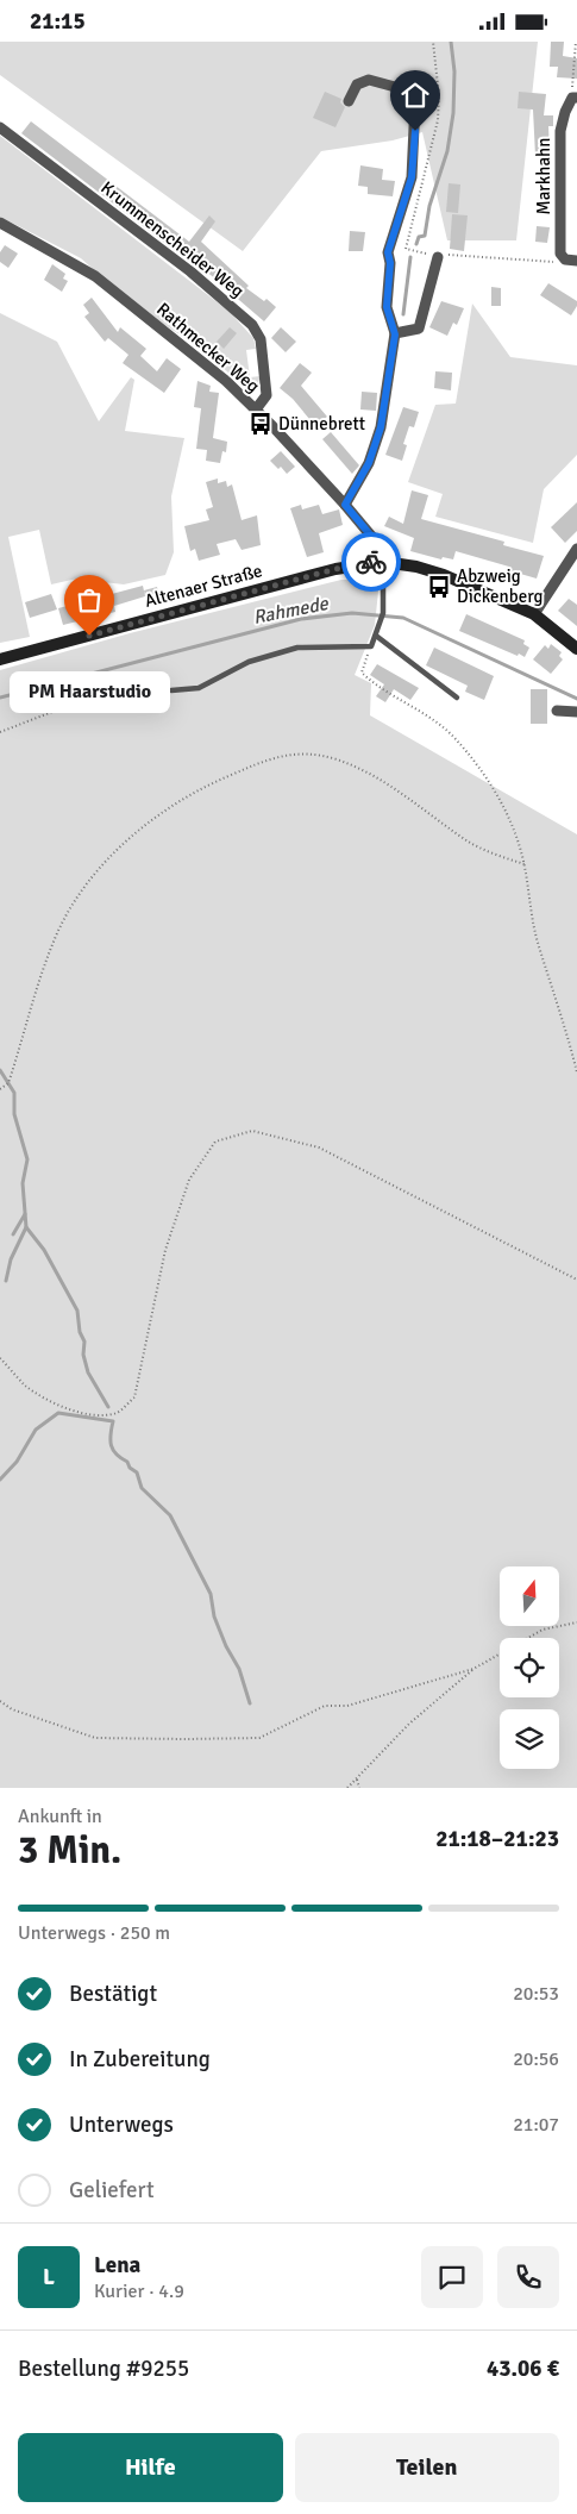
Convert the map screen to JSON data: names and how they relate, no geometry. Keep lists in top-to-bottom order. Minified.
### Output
{"streets":{"main road":["Altenaer Straße"],"street":["Markhahn","Krummenscheider Weg","Rathmecker Weg"]},"crossings":[["Krummenscheider Weg","Rathmecker Weg"],["Rathmecker Weg","Altenaer Straße"]],"water":["Rahmede"],"places":{"bus stop":["Dünnebrett","Abzweig Dickenberg"],"other":["PM Haarstudio"]},"north":"top","page":{"status":"21:15","bubble":"PM Haarstudio","heading":["3 Min.","Ankunft in","21:18–21:23"],"panel":["Lena","Kurier · 4.9","Bestellung #9255","43.06 €"],"bar":"Unterwegs · 250 m","list":[["Bestätigt","20:53"],["In Zubereitung","20:56"],["Unterwegs","21:07"],"Geliefert"],"round":"L","buttons":["Hilfe","Teilen"]}}
